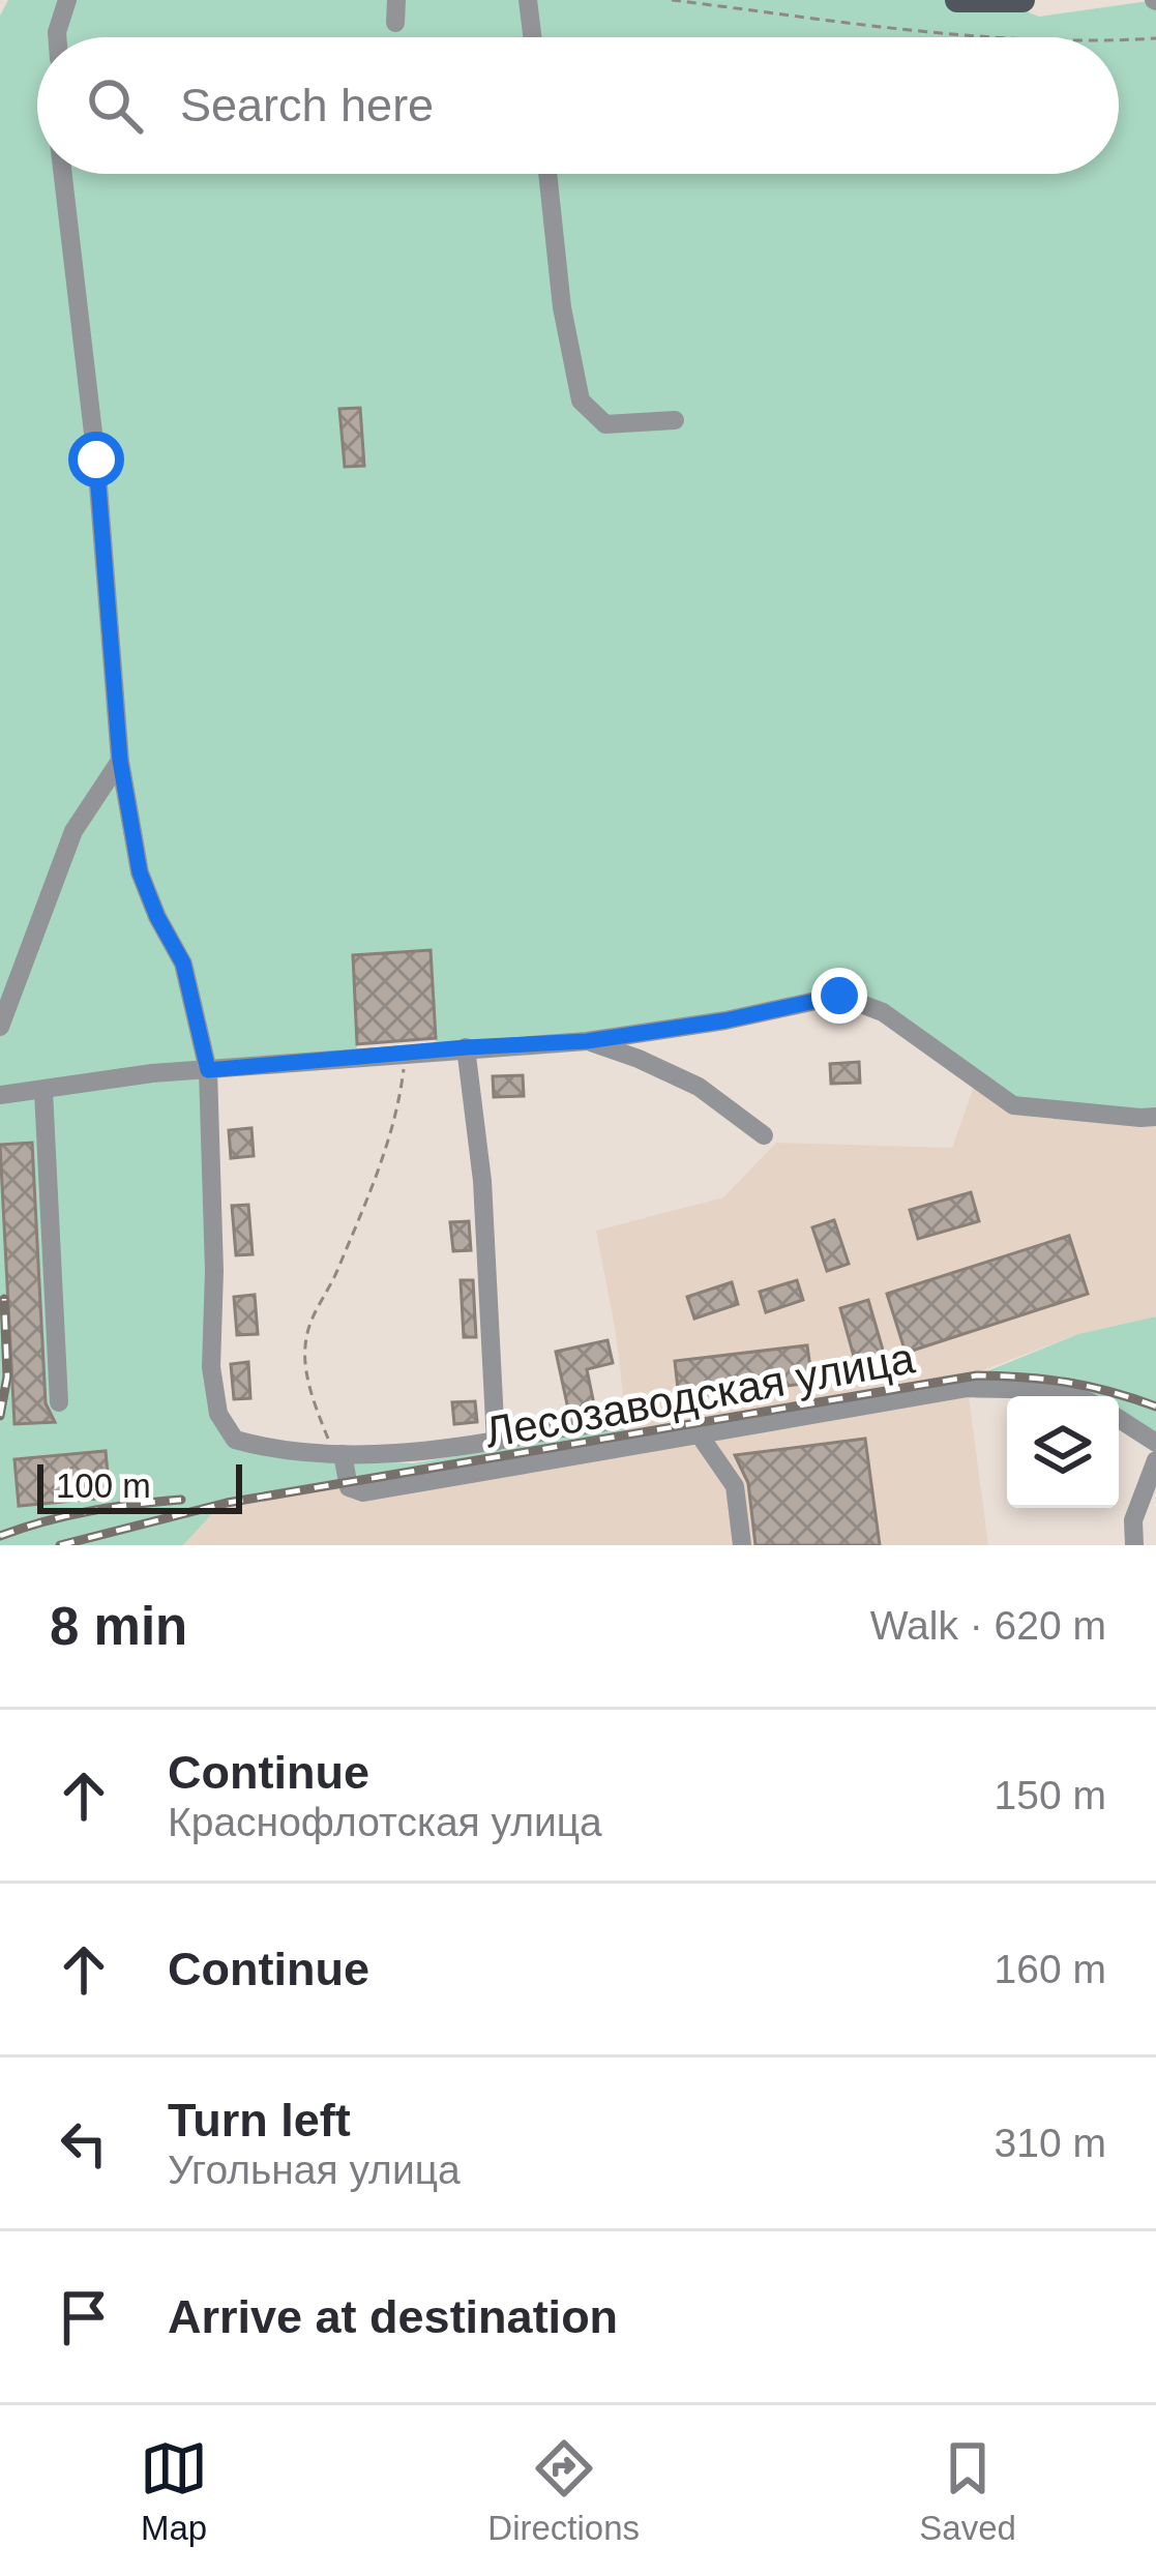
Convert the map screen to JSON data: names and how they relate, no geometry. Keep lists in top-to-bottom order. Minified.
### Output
{"streets":{"street":["Лесозаводская улица"]},"scale_bar":"100 m","page":{"search":"Search here","scale":"100 m","heading":["8 min","Walk · 620 m"],"list":[["Continue","Краснофлотская улица","150 m"],["Continue","160 m"],["Turn left","Угольная улица","310 m"],"Arrive at destination"],"nav":["Map","Directions","Saved"]}}
